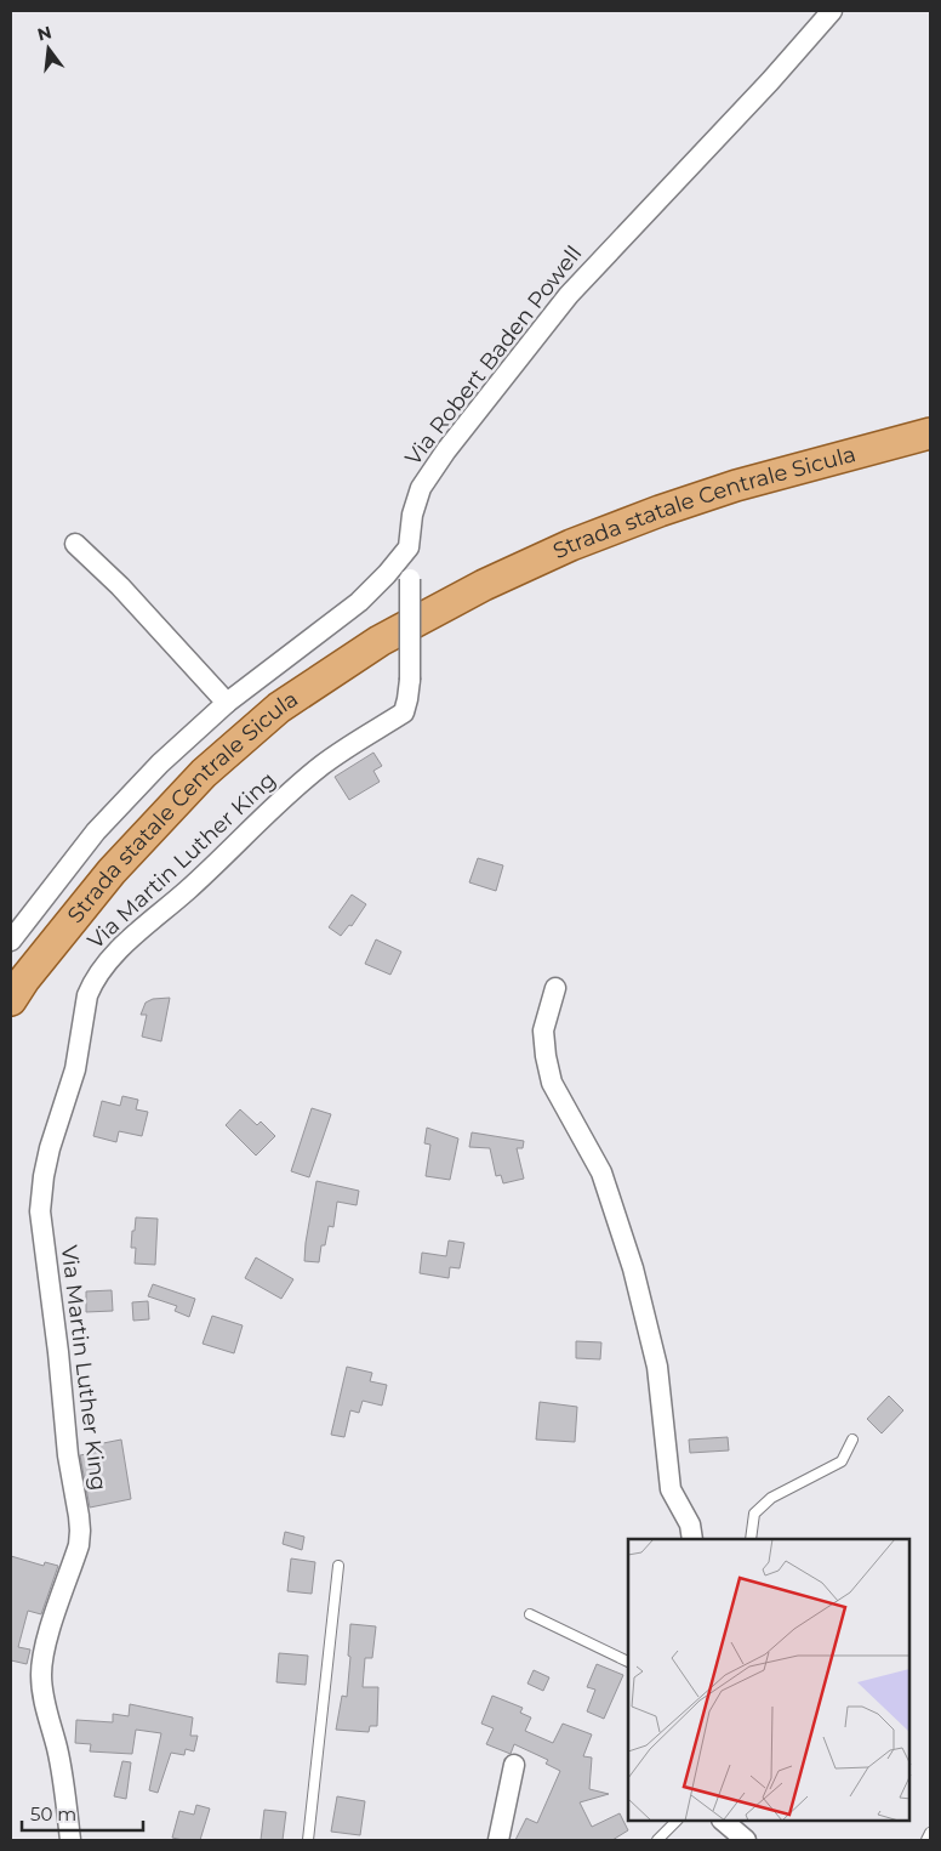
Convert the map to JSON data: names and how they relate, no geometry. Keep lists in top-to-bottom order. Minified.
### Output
{"streets":{"main road":["Strada statale Centrale Sicula"],"street":["Via Robert Baden Powell","Via Martin Luther King"]},"crossings":[["Via Robert Baden Powell","Via Martin Luther King"]],"scale_bar":"50 m","north":"top"}
